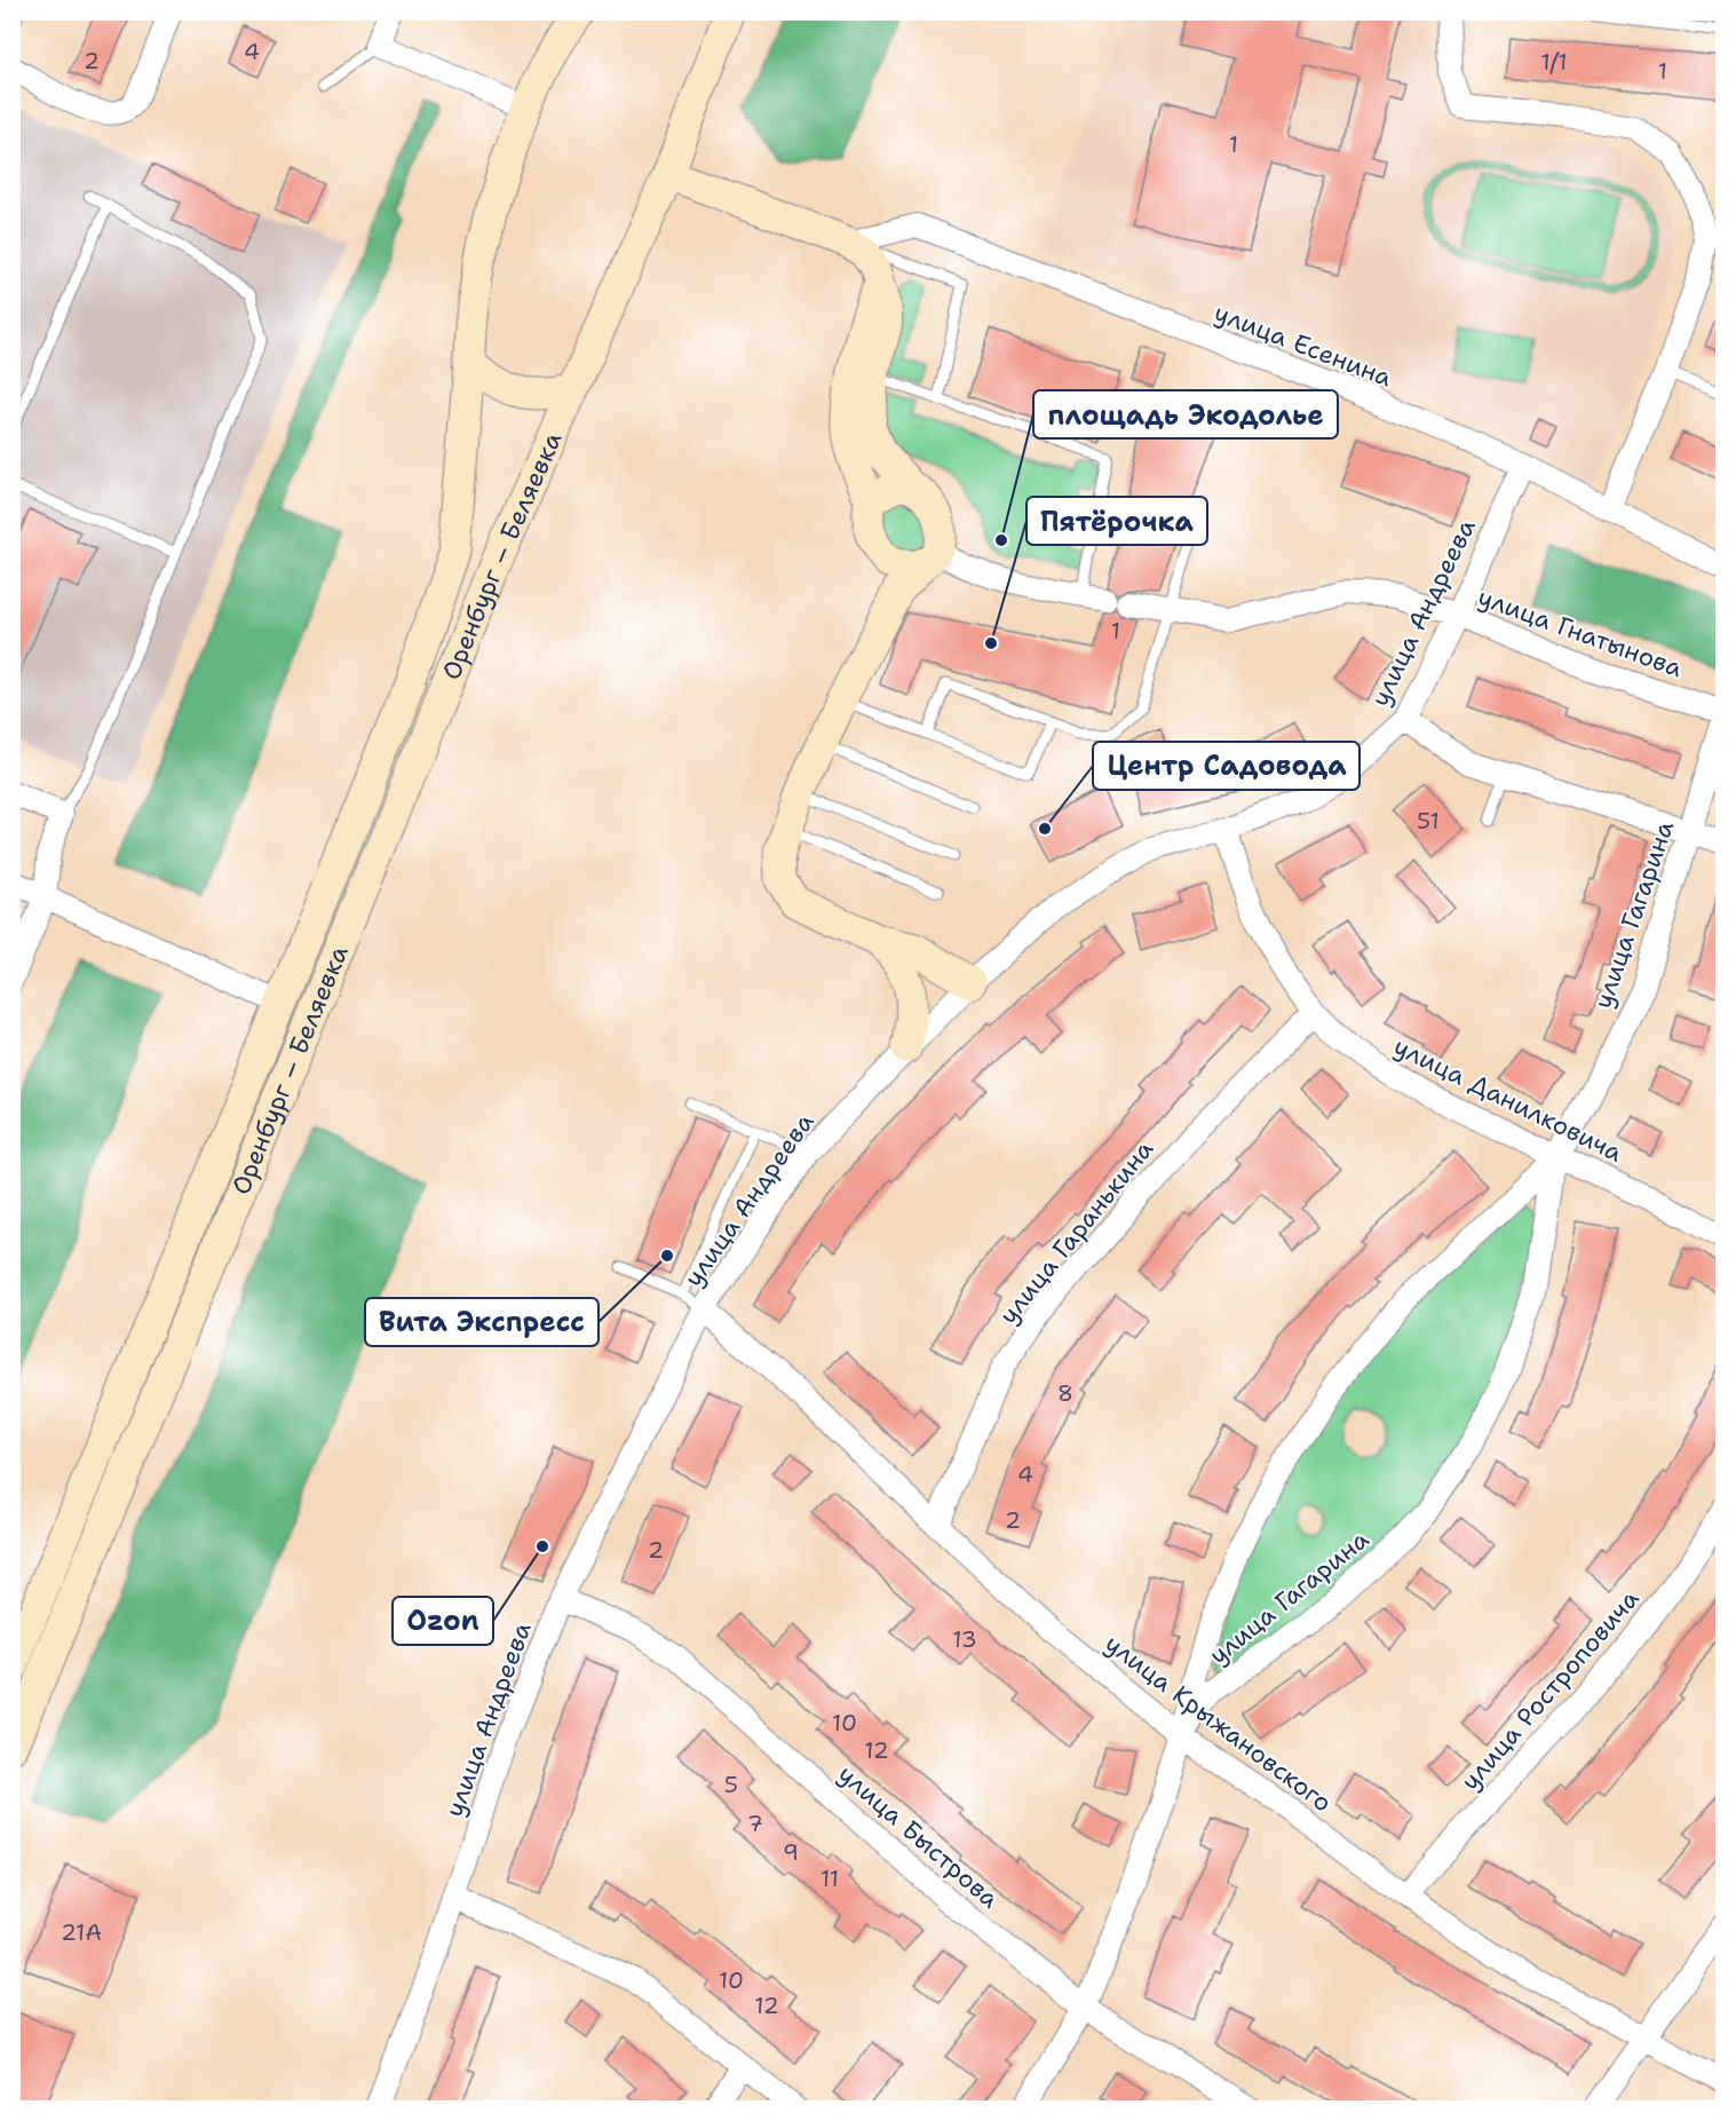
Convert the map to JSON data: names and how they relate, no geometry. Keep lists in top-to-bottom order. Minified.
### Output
{"streets":{"main road":["Оренбург – Беляевка"],"street":["улица Есенина","улица Андреева","улица Гнатынова","улица Гагарина","улица Данилковича","улица Гаранькина","улица Ростроповича","улица Крыжановского","улица Быстрова"]},"crossings":[["улица Есенина","улица Андреева"],["улица Андреева","улица Гнатынова"],["улица Андреева","улица Данилковича"],["улица Андреева","улица Крыжановского"],["улица Андреева","улица Быстрова"],["улица Гагарина","улица Данилковича"],["улица Гагарина","улица Крыжановского"],["улица Гагарина","улица Быстрова"],["улица Данилковича","улица Гаранькина"],["улица Гаранькина","улица Крыжановского"],["улица Ростроповича","улица Крыжановского"]],"places":["площадь Экодолье","Пятёрочка","Центр Садовода","Вита Экспресс","Ozon"],"house_numbers":["4","2","1/1","1","1","1","51","8","4","2","2","13","10","12","5","7","9","11","21А","10","12"]}
